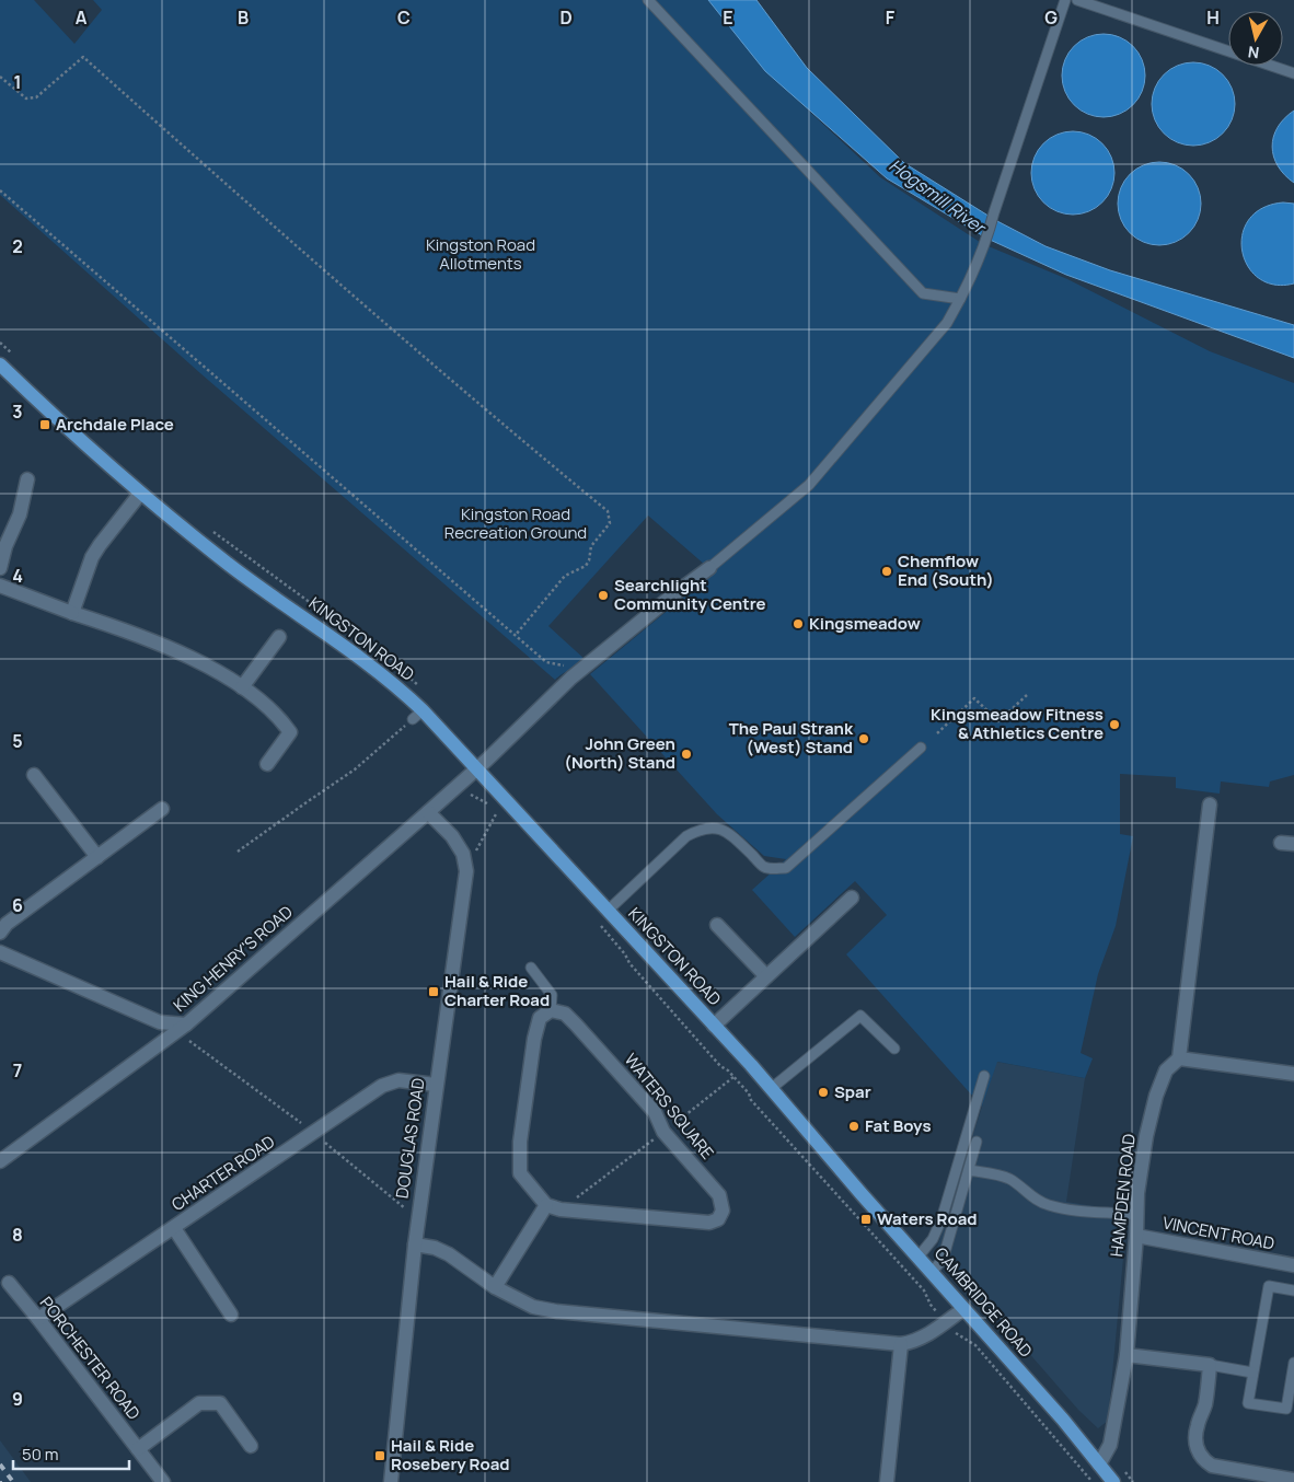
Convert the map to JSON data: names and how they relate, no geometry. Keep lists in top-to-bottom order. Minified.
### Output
{"streets":{"main road":["KINGSTON ROAD","CAMBRIDGE ROAD"],"street":["KING HENRY'S ROAD","WATERS SQUARE","DOUGLAS ROAD","CHARTER ROAD","HAMPDEN ROAD","VINCENT ROAD","PORCHESTER ROAD"]},"crossings":[["KINGSTON ROAD","KING HENRY'S ROAD"],["KINGSTON ROAD","CAMBRIDGE ROAD"],["KING HENRY'S ROAD","DOUGLAS ROAD"],["DOUGLAS ROAD","CHARTER ROAD"],["CHARTER ROAD","PORCHESTER ROAD"],["HAMPDEN ROAD","VINCENT ROAD"],["HAMPDEN ROAD","CAMBRIDGE ROAD"]],"water":["Hogsmill River"],"parks":["Kingston Road Allotments","Kingston Road Recreation Ground"],"places":{"transit":["Archdale Place","Hail & Ride Charter Road","Waters Road","Hail & Ride Rosebery Road"],"other":["Chemflow End (South)","Searchlight Community Centre","Kingsmeadow","Kingsmeadow Fitness & Athletics Centre","The Paul Strank (West) Stand","John Green (North) Stand","Spar","Fat Boys"]},"scale_bar":"50 m","north":"bottom","grid":{"columns":["A","B","C","D","E","F","G","H"],"rows":["1","2","3","4","5","6","7","8","9"]}}
